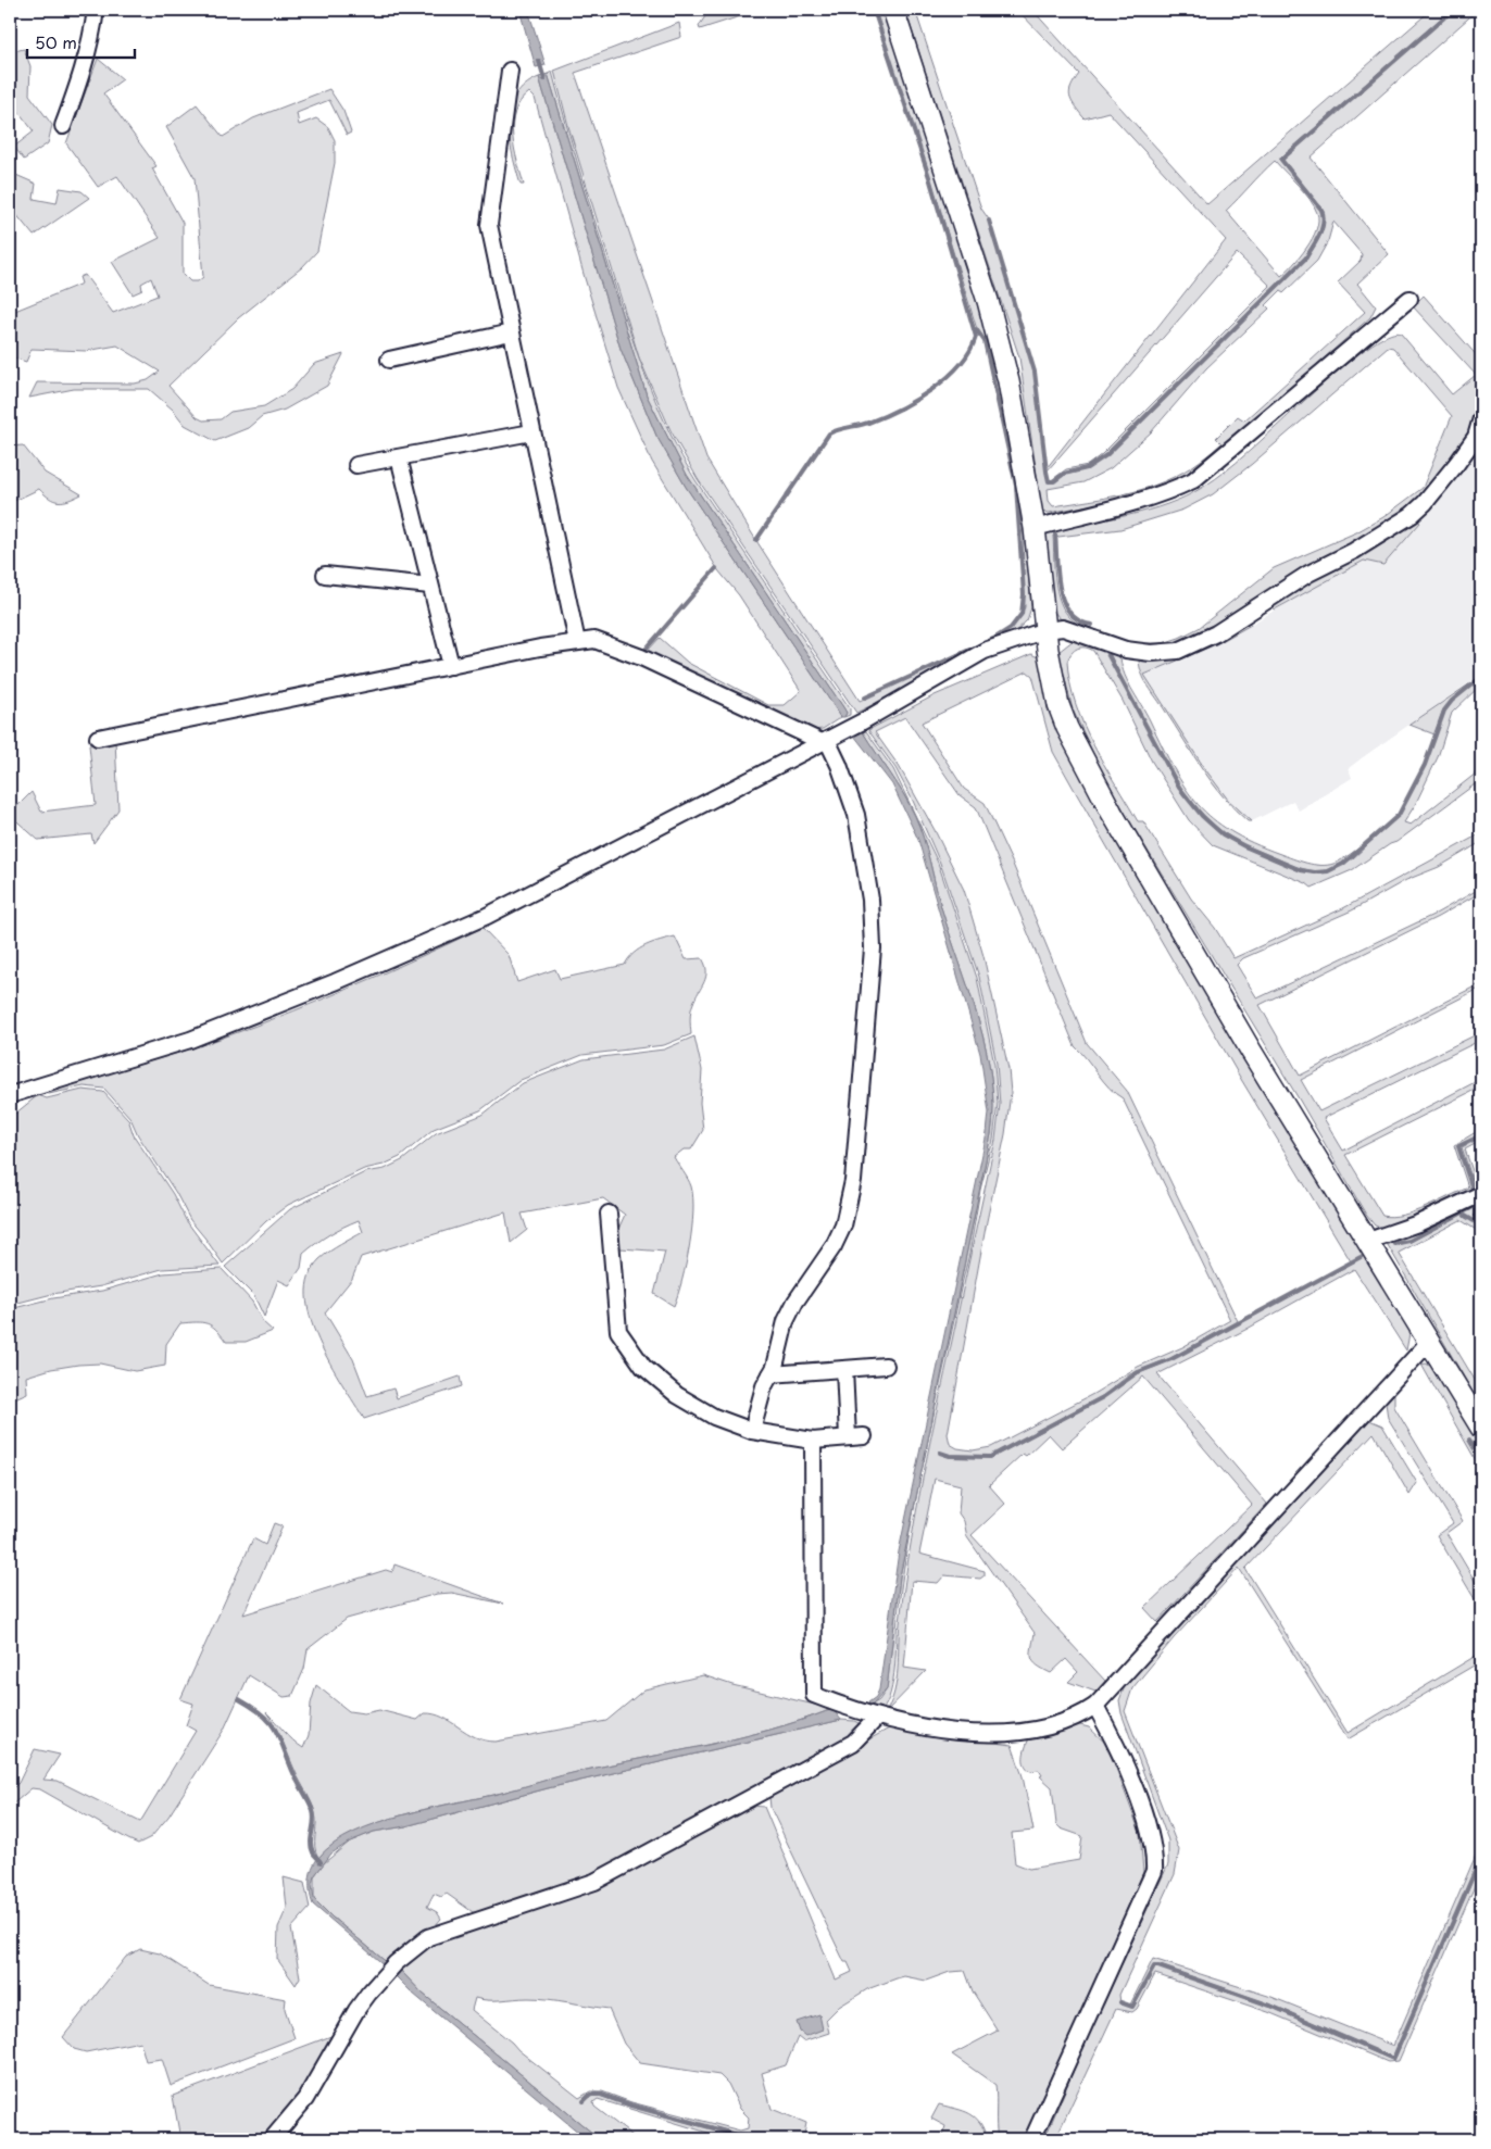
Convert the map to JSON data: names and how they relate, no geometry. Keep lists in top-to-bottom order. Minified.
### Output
{"scale_bar":"50 m"}
